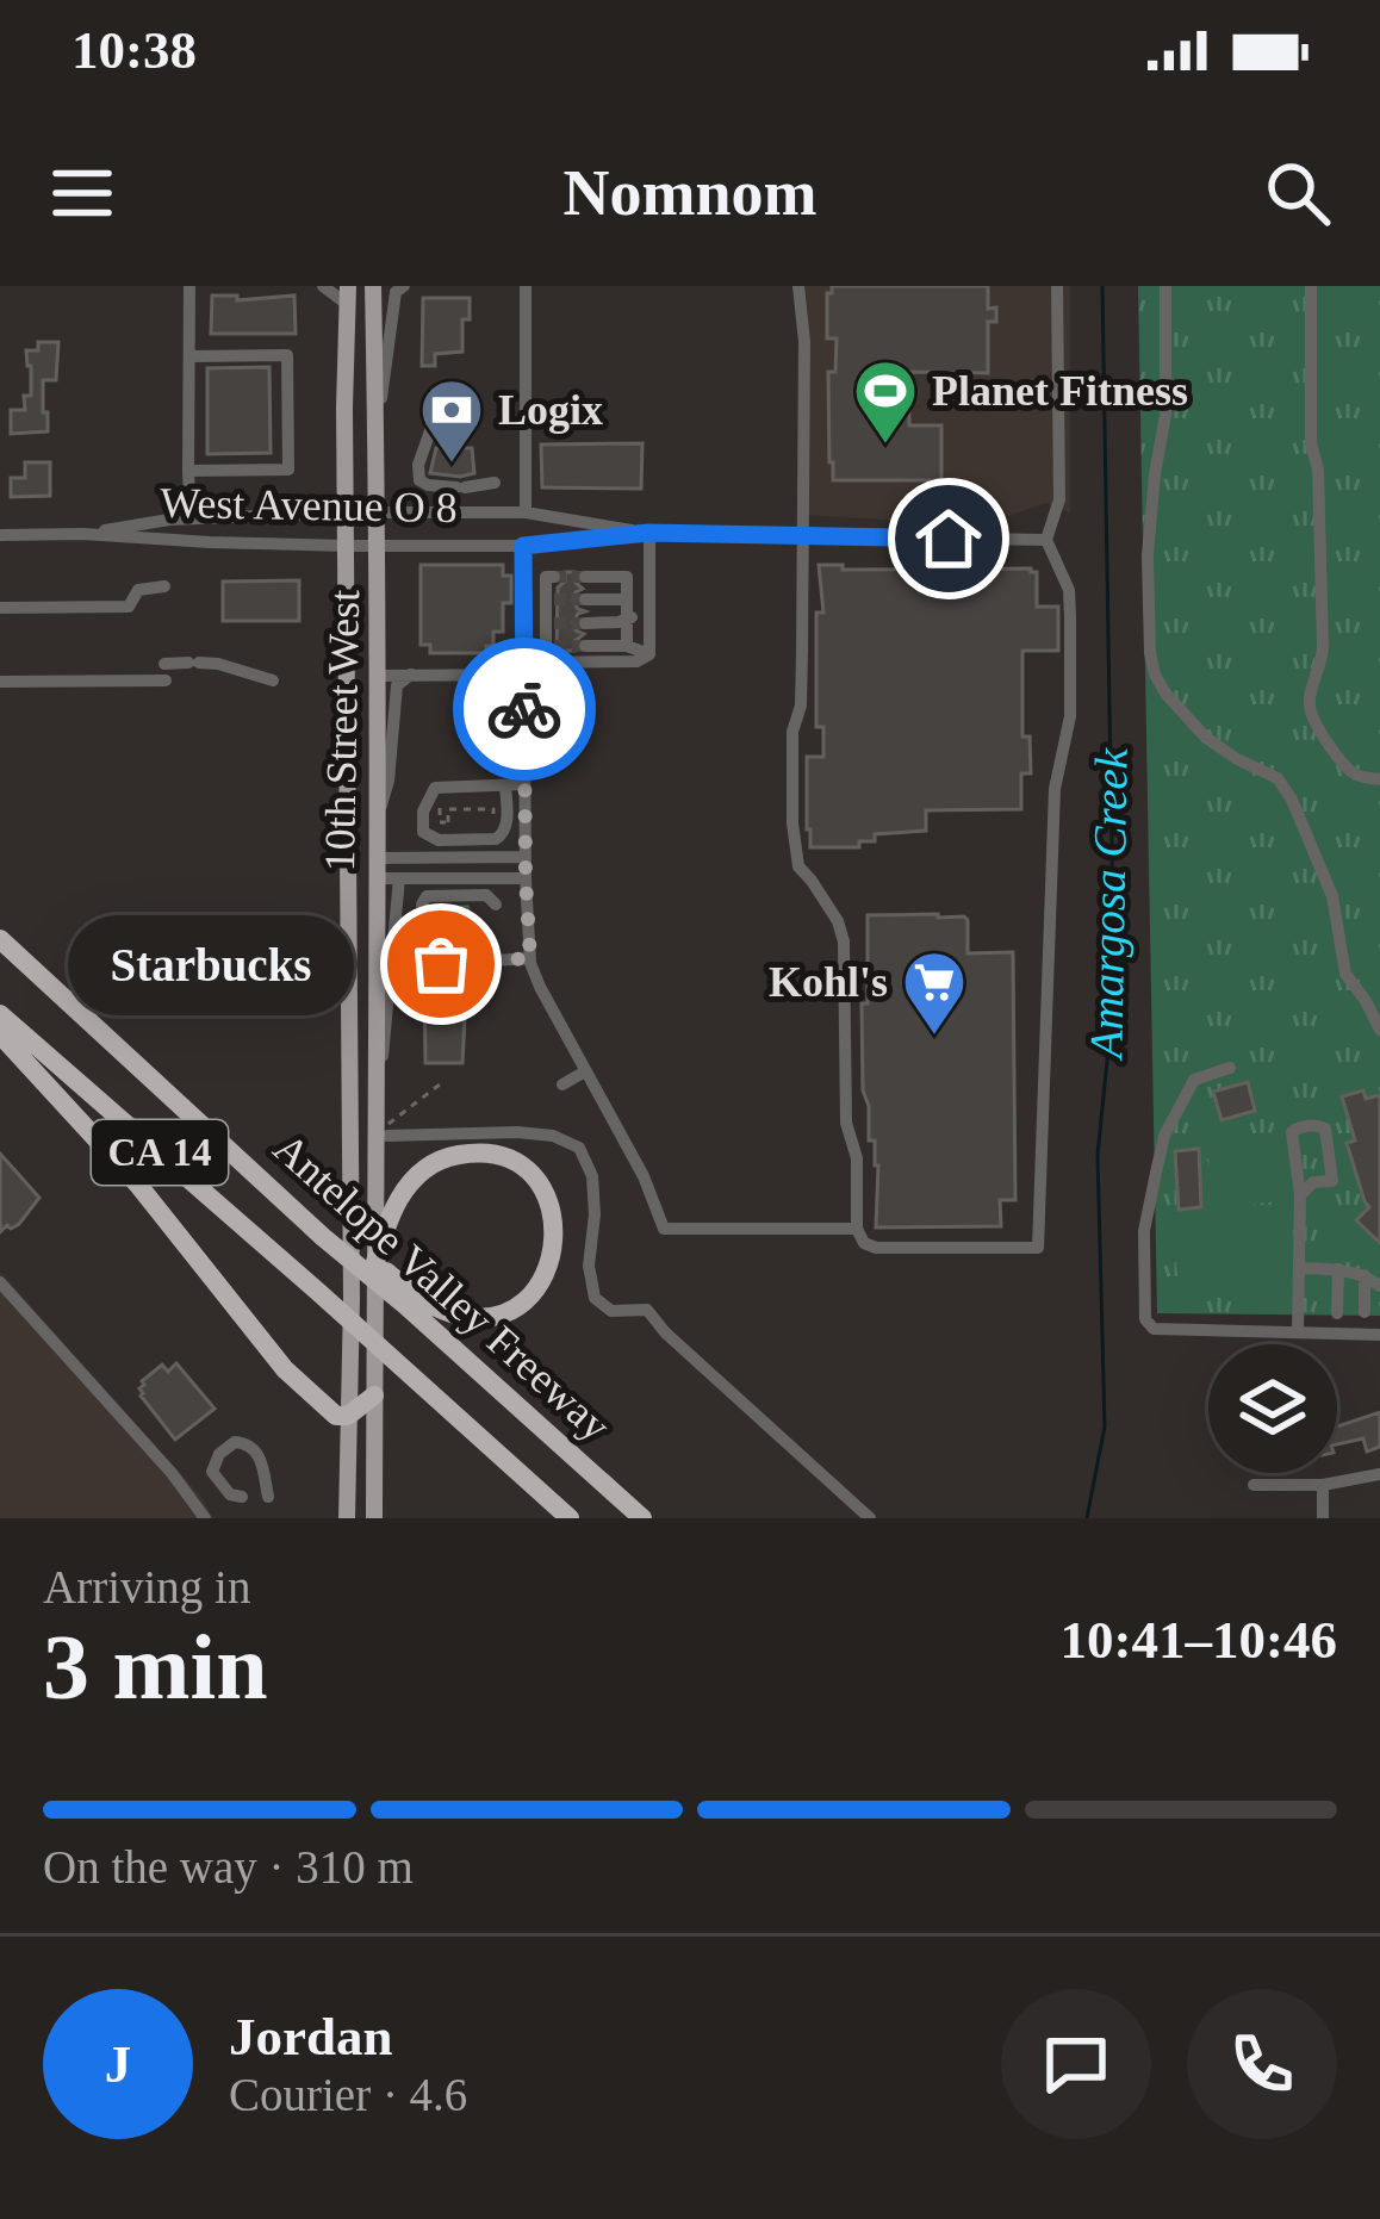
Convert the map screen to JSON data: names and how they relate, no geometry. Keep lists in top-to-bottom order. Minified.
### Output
{"streets":{"highway":["CA 14","Antelope Valley Freeway"],"main road":["10th Street West"],"street":["West Avenue O 8"]},"crossings":[["West Avenue O 8","10th Street West"]],"water":["Amargosa Creek"],"places":{"sports":["Planet Fitness"],"bank":["Logix"],"other":["Starbucks"],"supermarket":["Kohl's"]},"page":{"status":"10:38","header":"Nomnom","bubble":"Starbucks","heading":["3 min","Arriving in","10:41–10:46"],"panel":["Jordan","Courier · 4.6"],"bar":"On the way · 310 m","round":"J"}}
